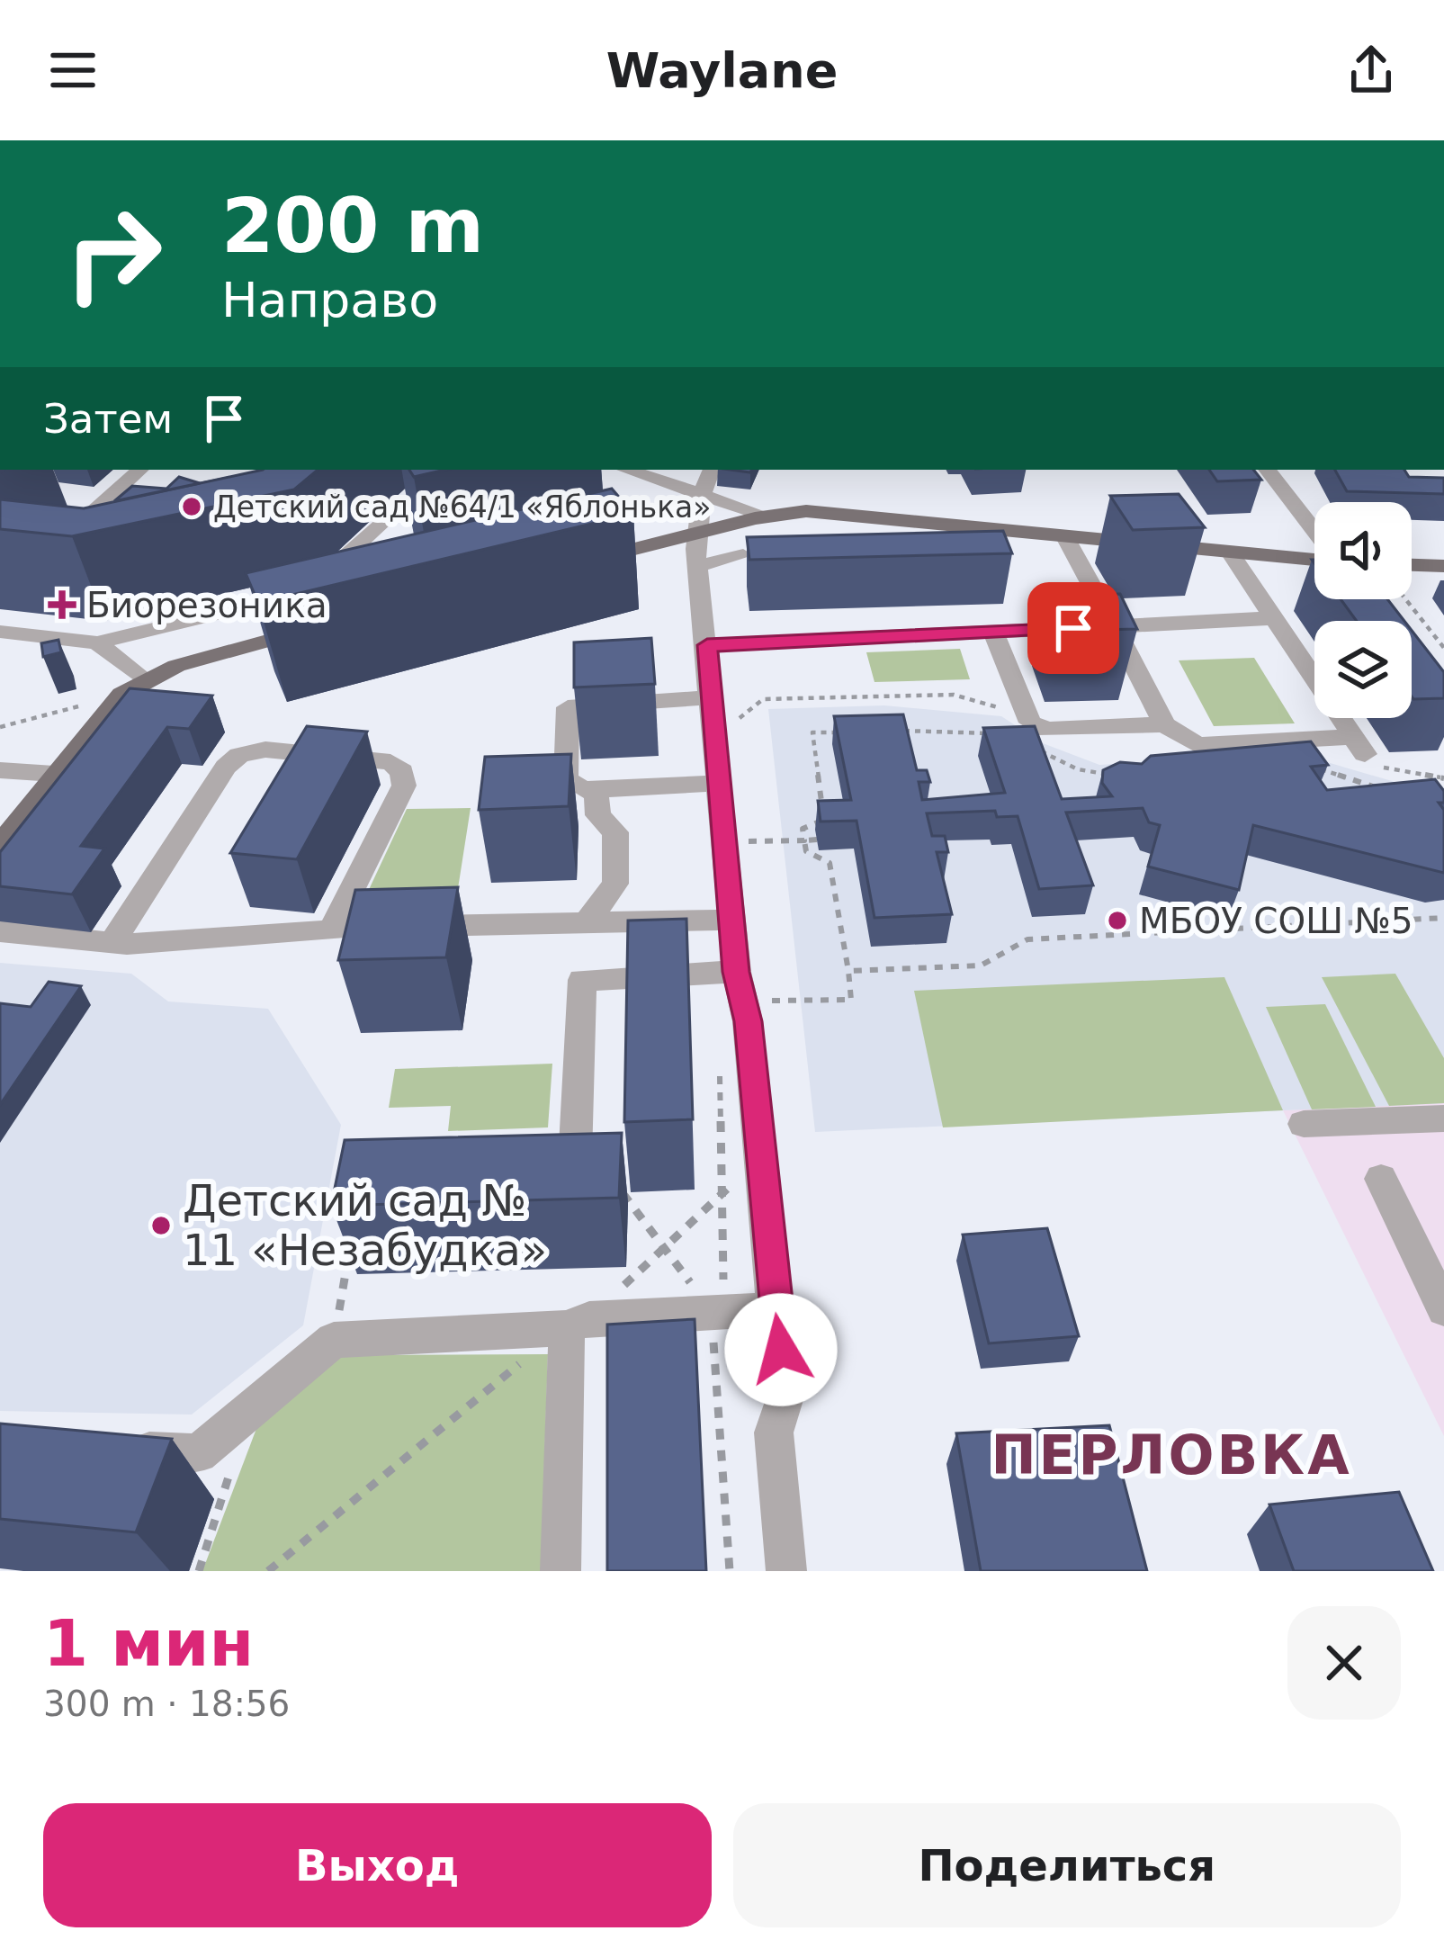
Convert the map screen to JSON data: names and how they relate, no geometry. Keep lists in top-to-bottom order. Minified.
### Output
{"districts":["ПЕРЛОВКА"],"places":{"other":["Детский сад №64/1 «Яблонька»","МБОУ СОШ №5","Детский сад № 11 «Незабудка»"],"health":["Биорезоника"]},"page":{"header":"Waylane","turn":["200 m","Направо"],"then":"Затем","heading":["1 мин","300 m · 18:56"],"buttons":["Выход","Поделиться"]}}
